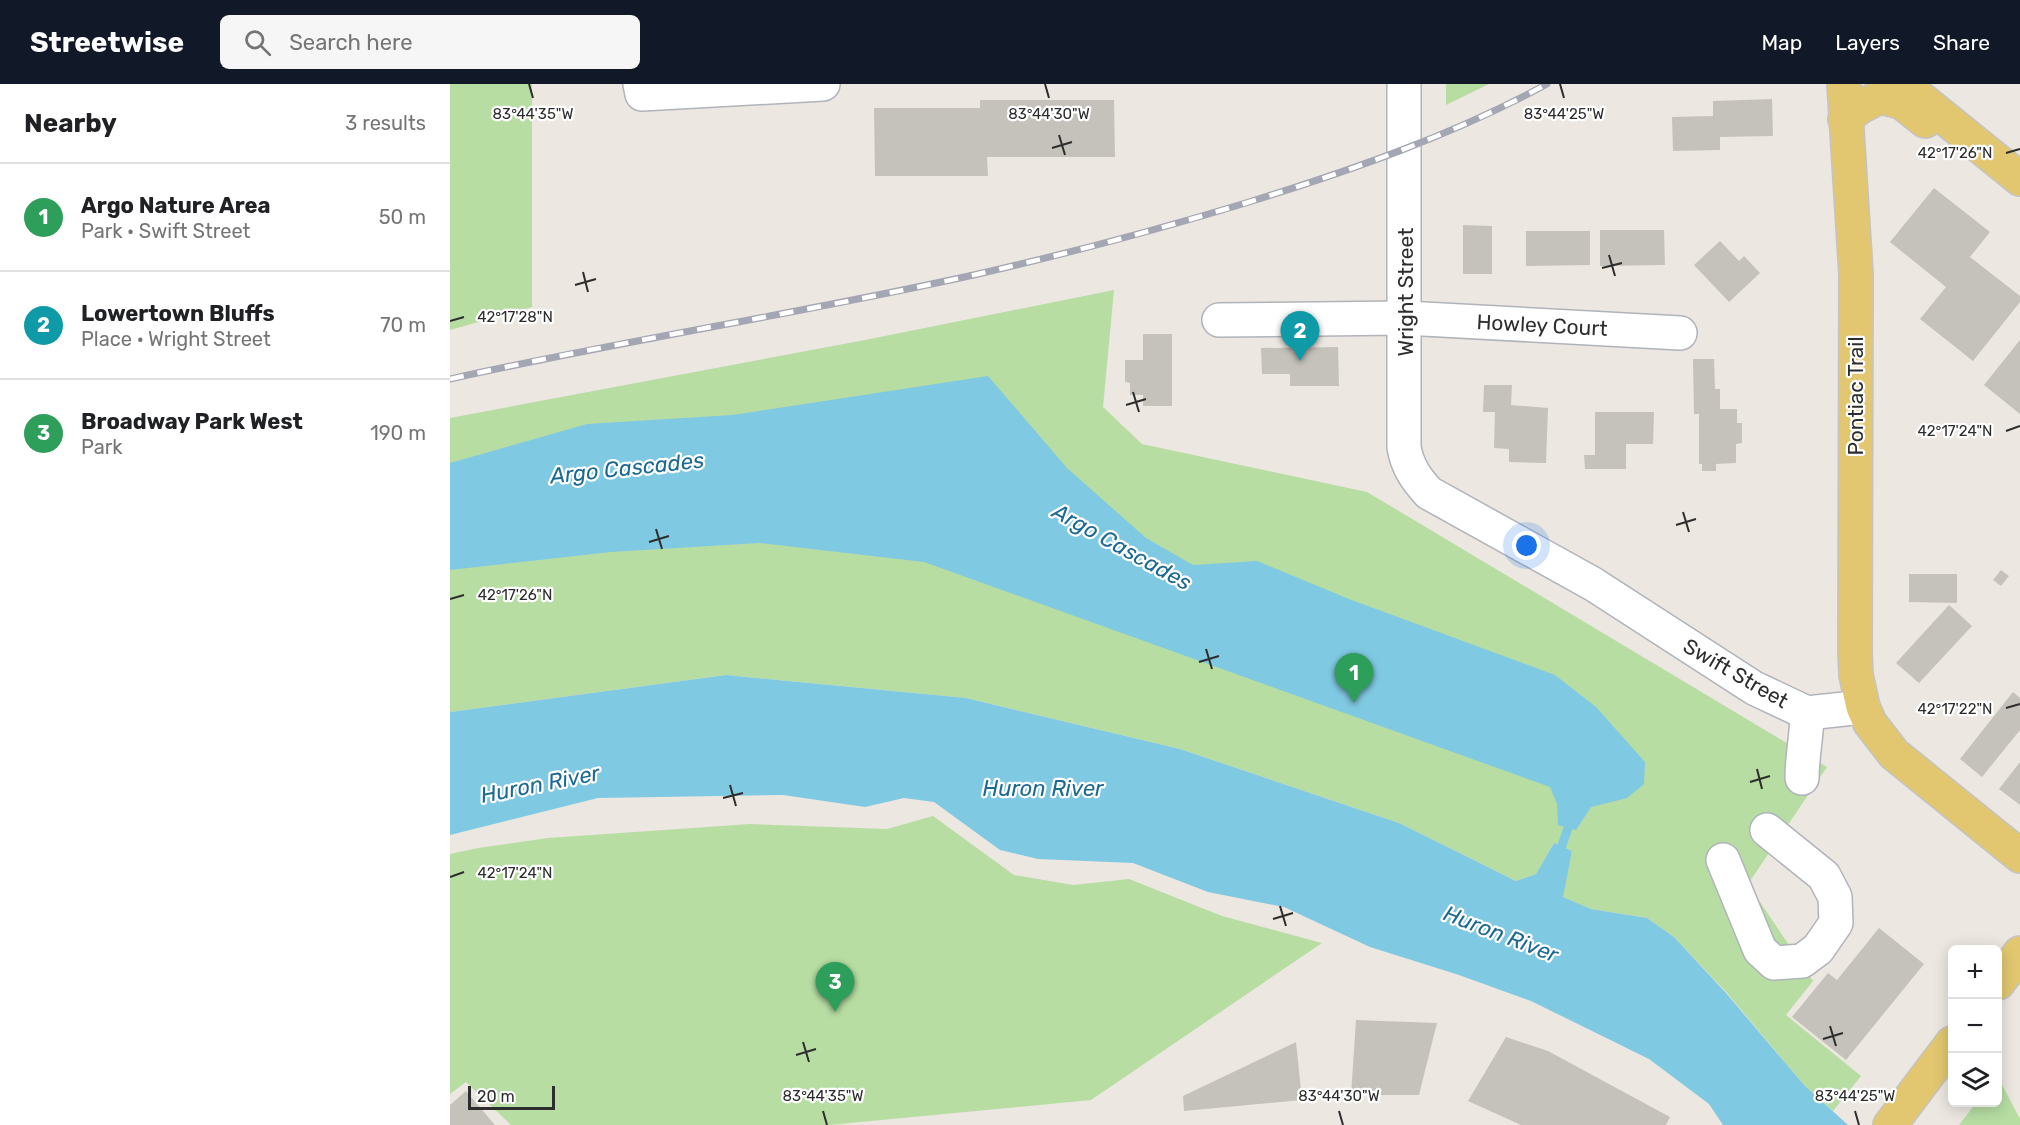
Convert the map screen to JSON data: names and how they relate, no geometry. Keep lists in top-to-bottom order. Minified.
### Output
{"streets":{"main road":["Pontiac Trail"],"street":["Wright Street","Howley Court","Swift Street"]},"crossings":[["Wright Street","Howley Court"],["Wright Street","Swift Street"],["Pontiac Trail","Swift Street"]],"water":["Argo Cascades","Huron River"],"scale_bar":"20 m","page":{"header":"Streetwise","search":"Search here","nav":["Map","Layers","Share"],"heading":["Nearby","3 results"],"list":[{"mark":"1","name":"Argo Nature Area","note":"Park · Swift Street","value":"50 m"},{"mark":"2","name":"Lowertown Bluffs","note":"Place · Wright Street","value":"70 m"},{"mark":"3","name":"Broadway Park West","note":"Park","value":"190 m"}],"pins":["2","1","3"],"map_buttons":["+","−"],"scale":"20 m"},"coordinates":["83°44'35\"W","83°44'30\"W","83°44'25\"W","42°17'26\"N","42°17'28\"N","42°17'24\"N","42°17'22\"N"]}
